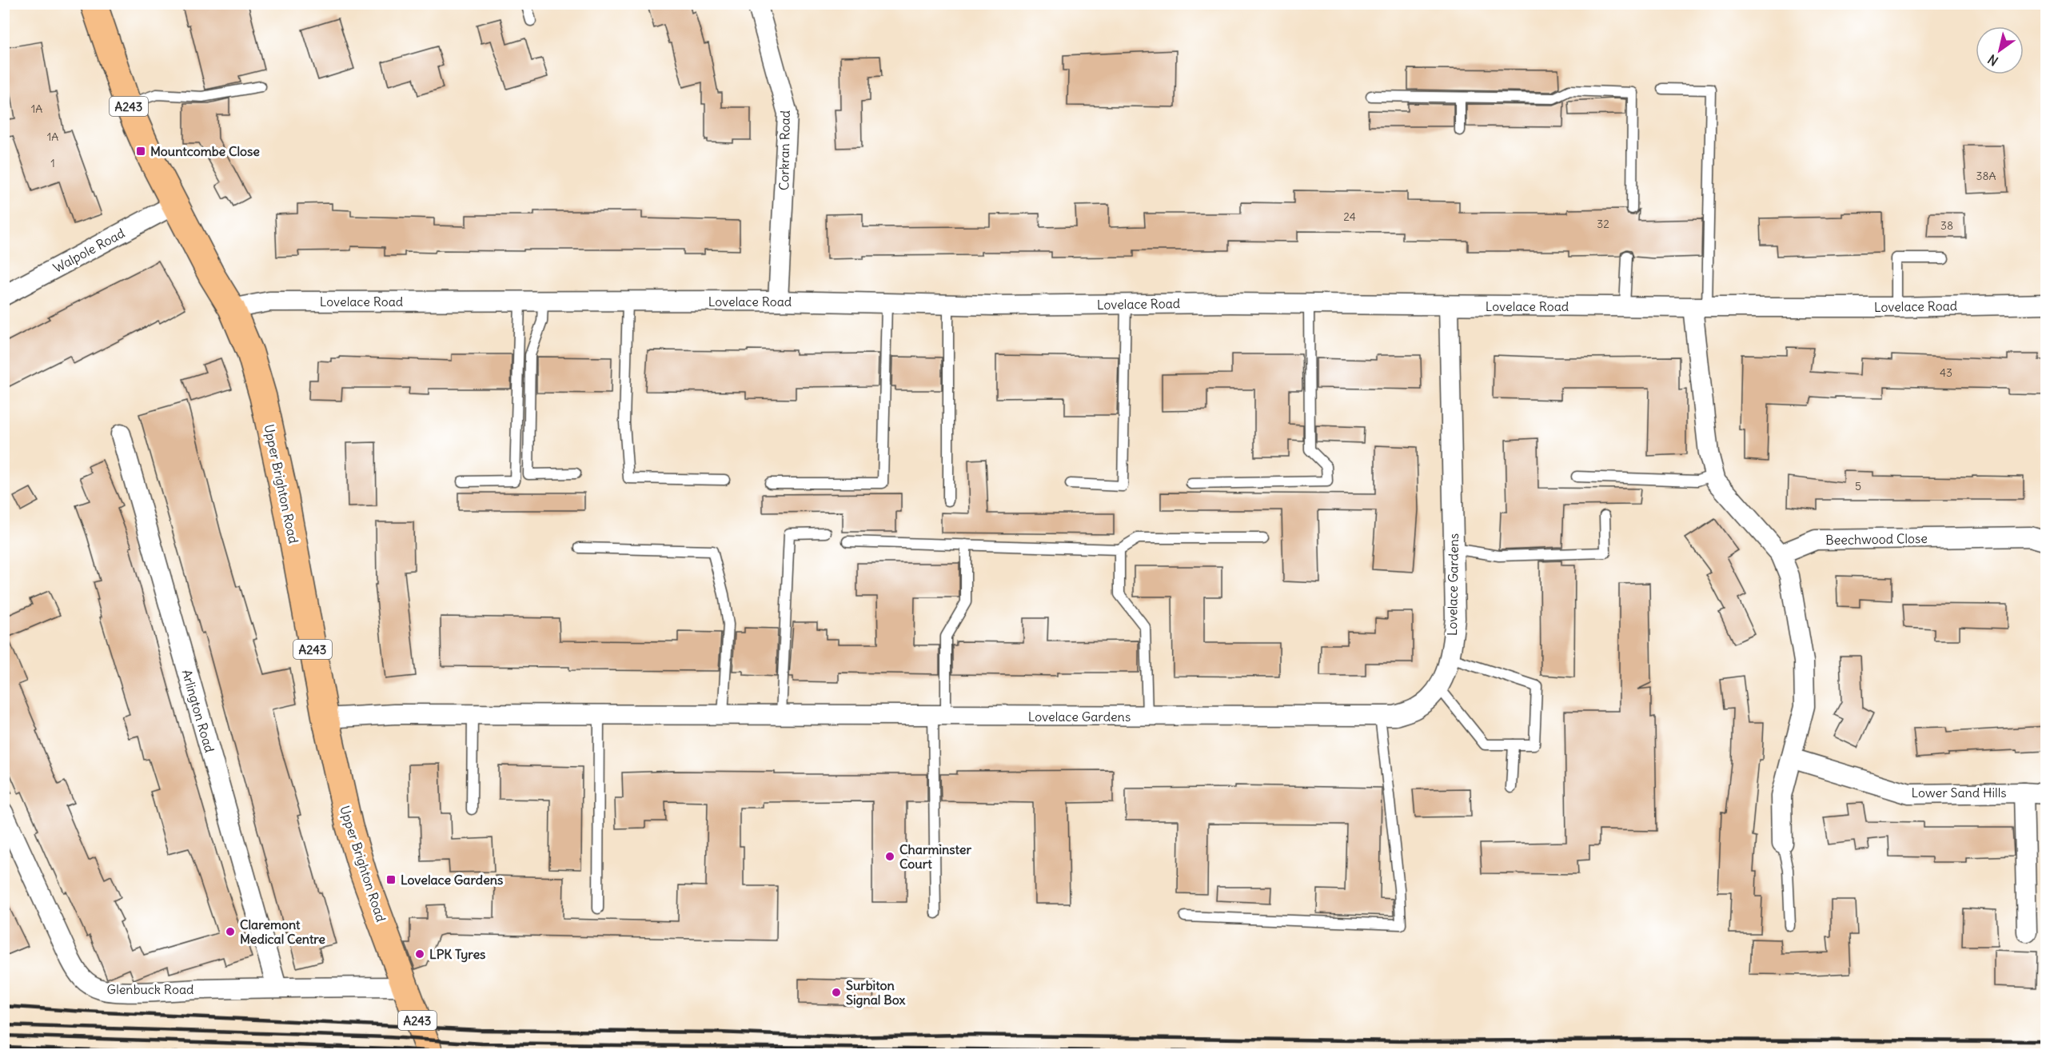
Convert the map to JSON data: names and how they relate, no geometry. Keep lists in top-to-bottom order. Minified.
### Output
{"streets":{"main road":["A243","Upper Brighton Road"],"street":["Corkran Road","Walpole Road","Lovelace Road","Beechwood Close","Lovelace Gardens","Arlington Road","Lower Sand Hills","Glenbuck Road"]},"crossings":[["A243","Upper Brighton Road"],["A243","Glenbuck Road"],["Corkran Road","Lovelace Road"],["Walpole Road","Upper Brighton Road"],["Lovelace Road","Upper Brighton Road"],["Lovelace Road","Lovelace Gardens"],["Upper Brighton Road","Lovelace Gardens"],["Upper Brighton Road","Glenbuck Road"],["Arlington Road","Glenbuck Road"]],"places":{"transit":["Mountcombe Close","Lovelace Gardens"],"other":["Charminster Court","Claremont Medical Centre","LPK Tyres","Surbiton Signal Box"]},"house_numbers":["1A","1A","1","38A","24","32","38","43","5"],"north":"bottom left"}
